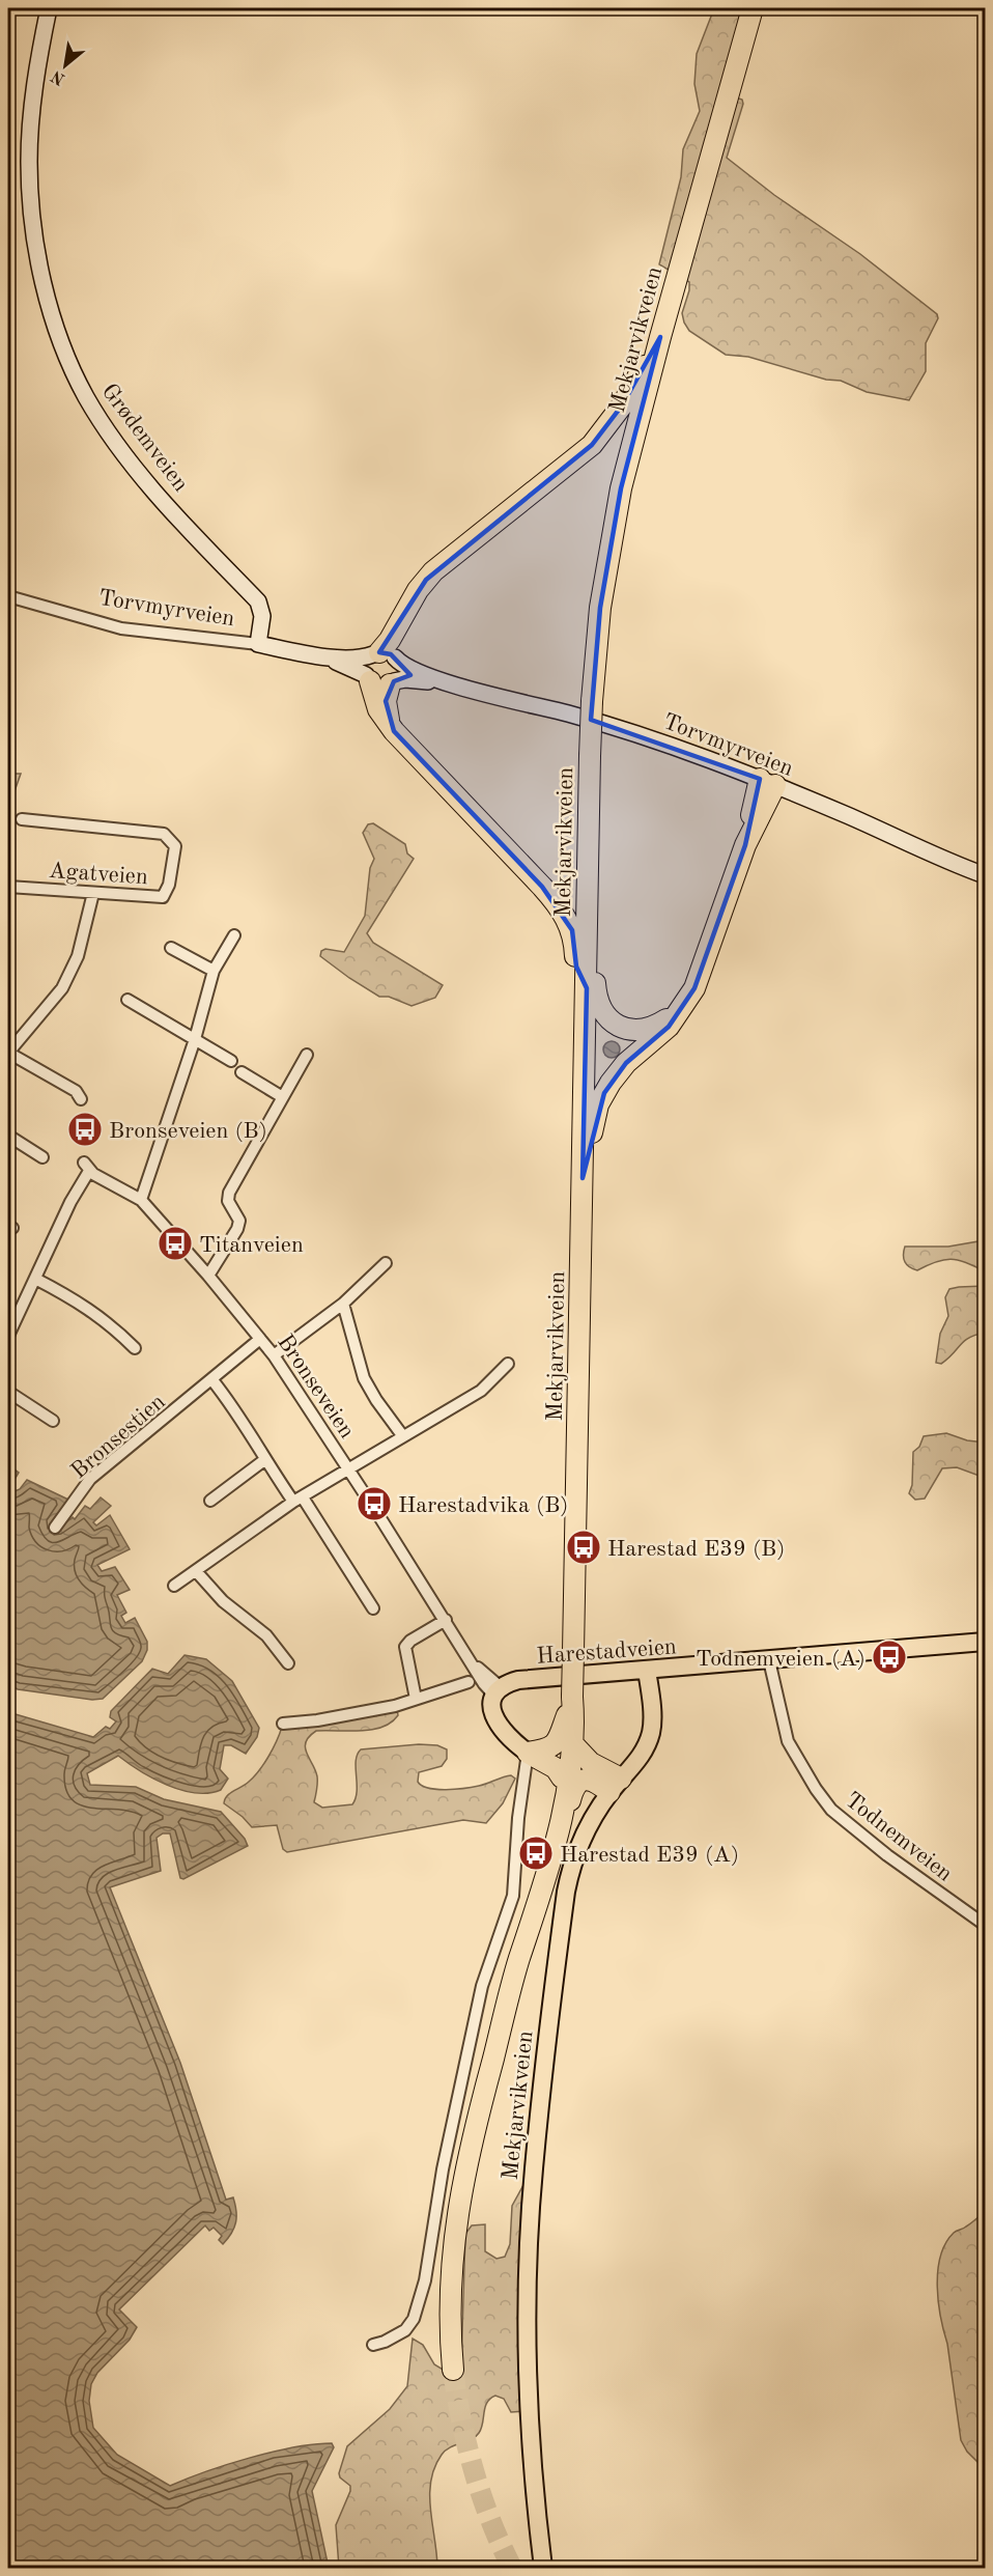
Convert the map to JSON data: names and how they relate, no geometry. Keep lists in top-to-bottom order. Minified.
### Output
{"streets":{"highway":["Mekjarvikveien"],"main road":["Grødemveien","Torvmyrveien","Harestadveien"],"street":["Agatveien","Bronseveien","Bronsestien","Todnemveien"]},"crossings":[["Mekjarvikveien","Harestadveien"],["Grødemveien","Torvmyrveien"],["Bronseveien","Bronsestien"],["Bronseveien","Harestadveien"],["Harestadveien","Todnemveien"]],"places":{"bus stop":["Bronseveien (B)","Titanveien","Harestadvika (B)","Harestad E39 (B)","Todnemveien (A)","Harestad E39 (A)"]},"north":"bottom left"}
